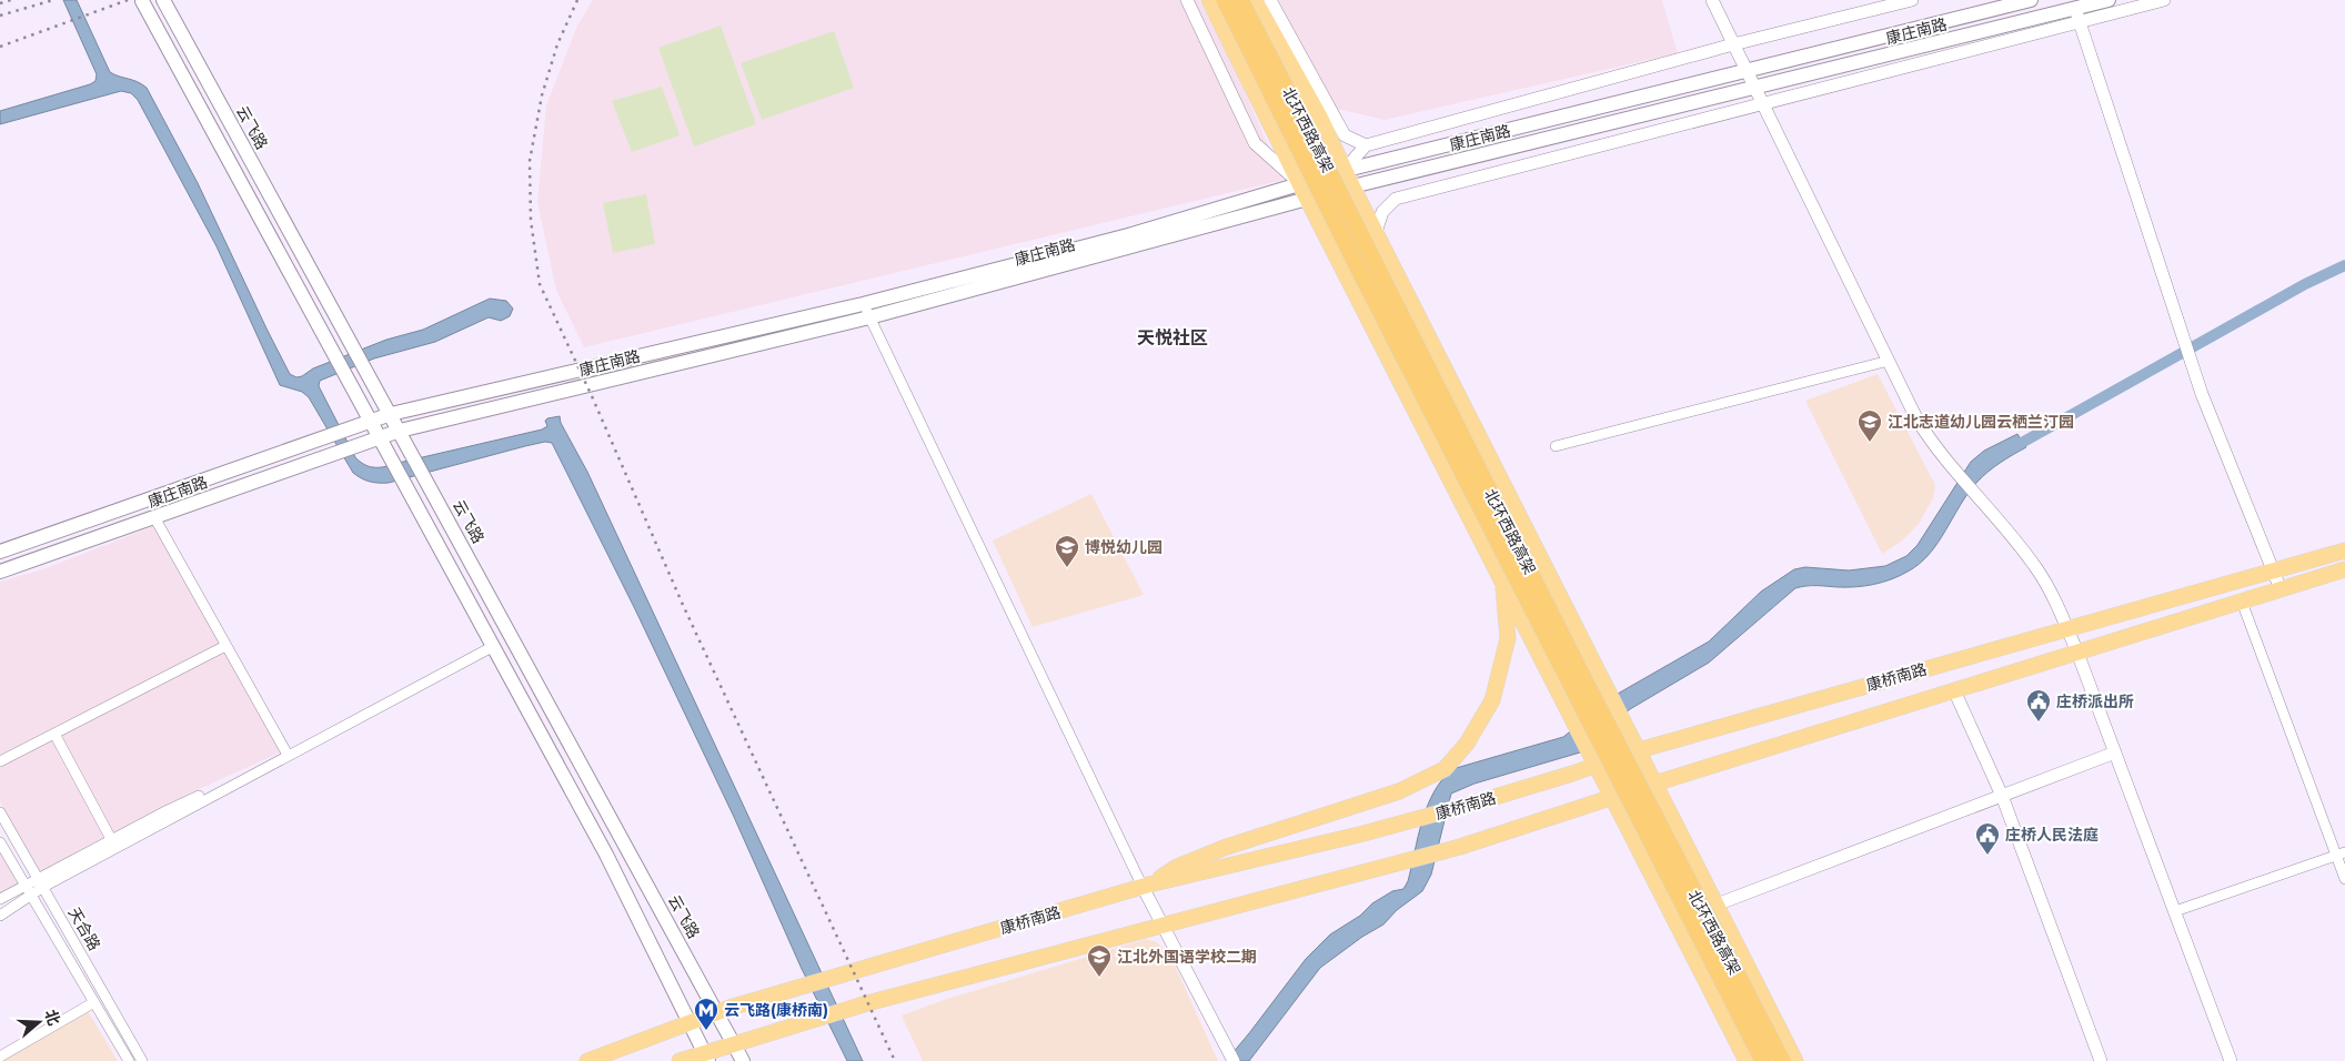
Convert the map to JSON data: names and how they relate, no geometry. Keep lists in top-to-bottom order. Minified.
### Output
{"streets":{"highway":["北环西路高架"],"main road":["康庄南路","云飞路","康桥南路"],"street":["天合路"]},"crossings":[["康庄南路","云飞路"],["云飞路","康桥南路"]],"districts":["天悦社区"],"places":{"school or university":["江北志道幼儿园云栖兰汀园","博悦幼儿园","江北外国语学校二期"],"public building":["庄桥派出所","庄桥人民法庭"],"metro station":["云飞路(康桥南)"]},"north":"right"}
